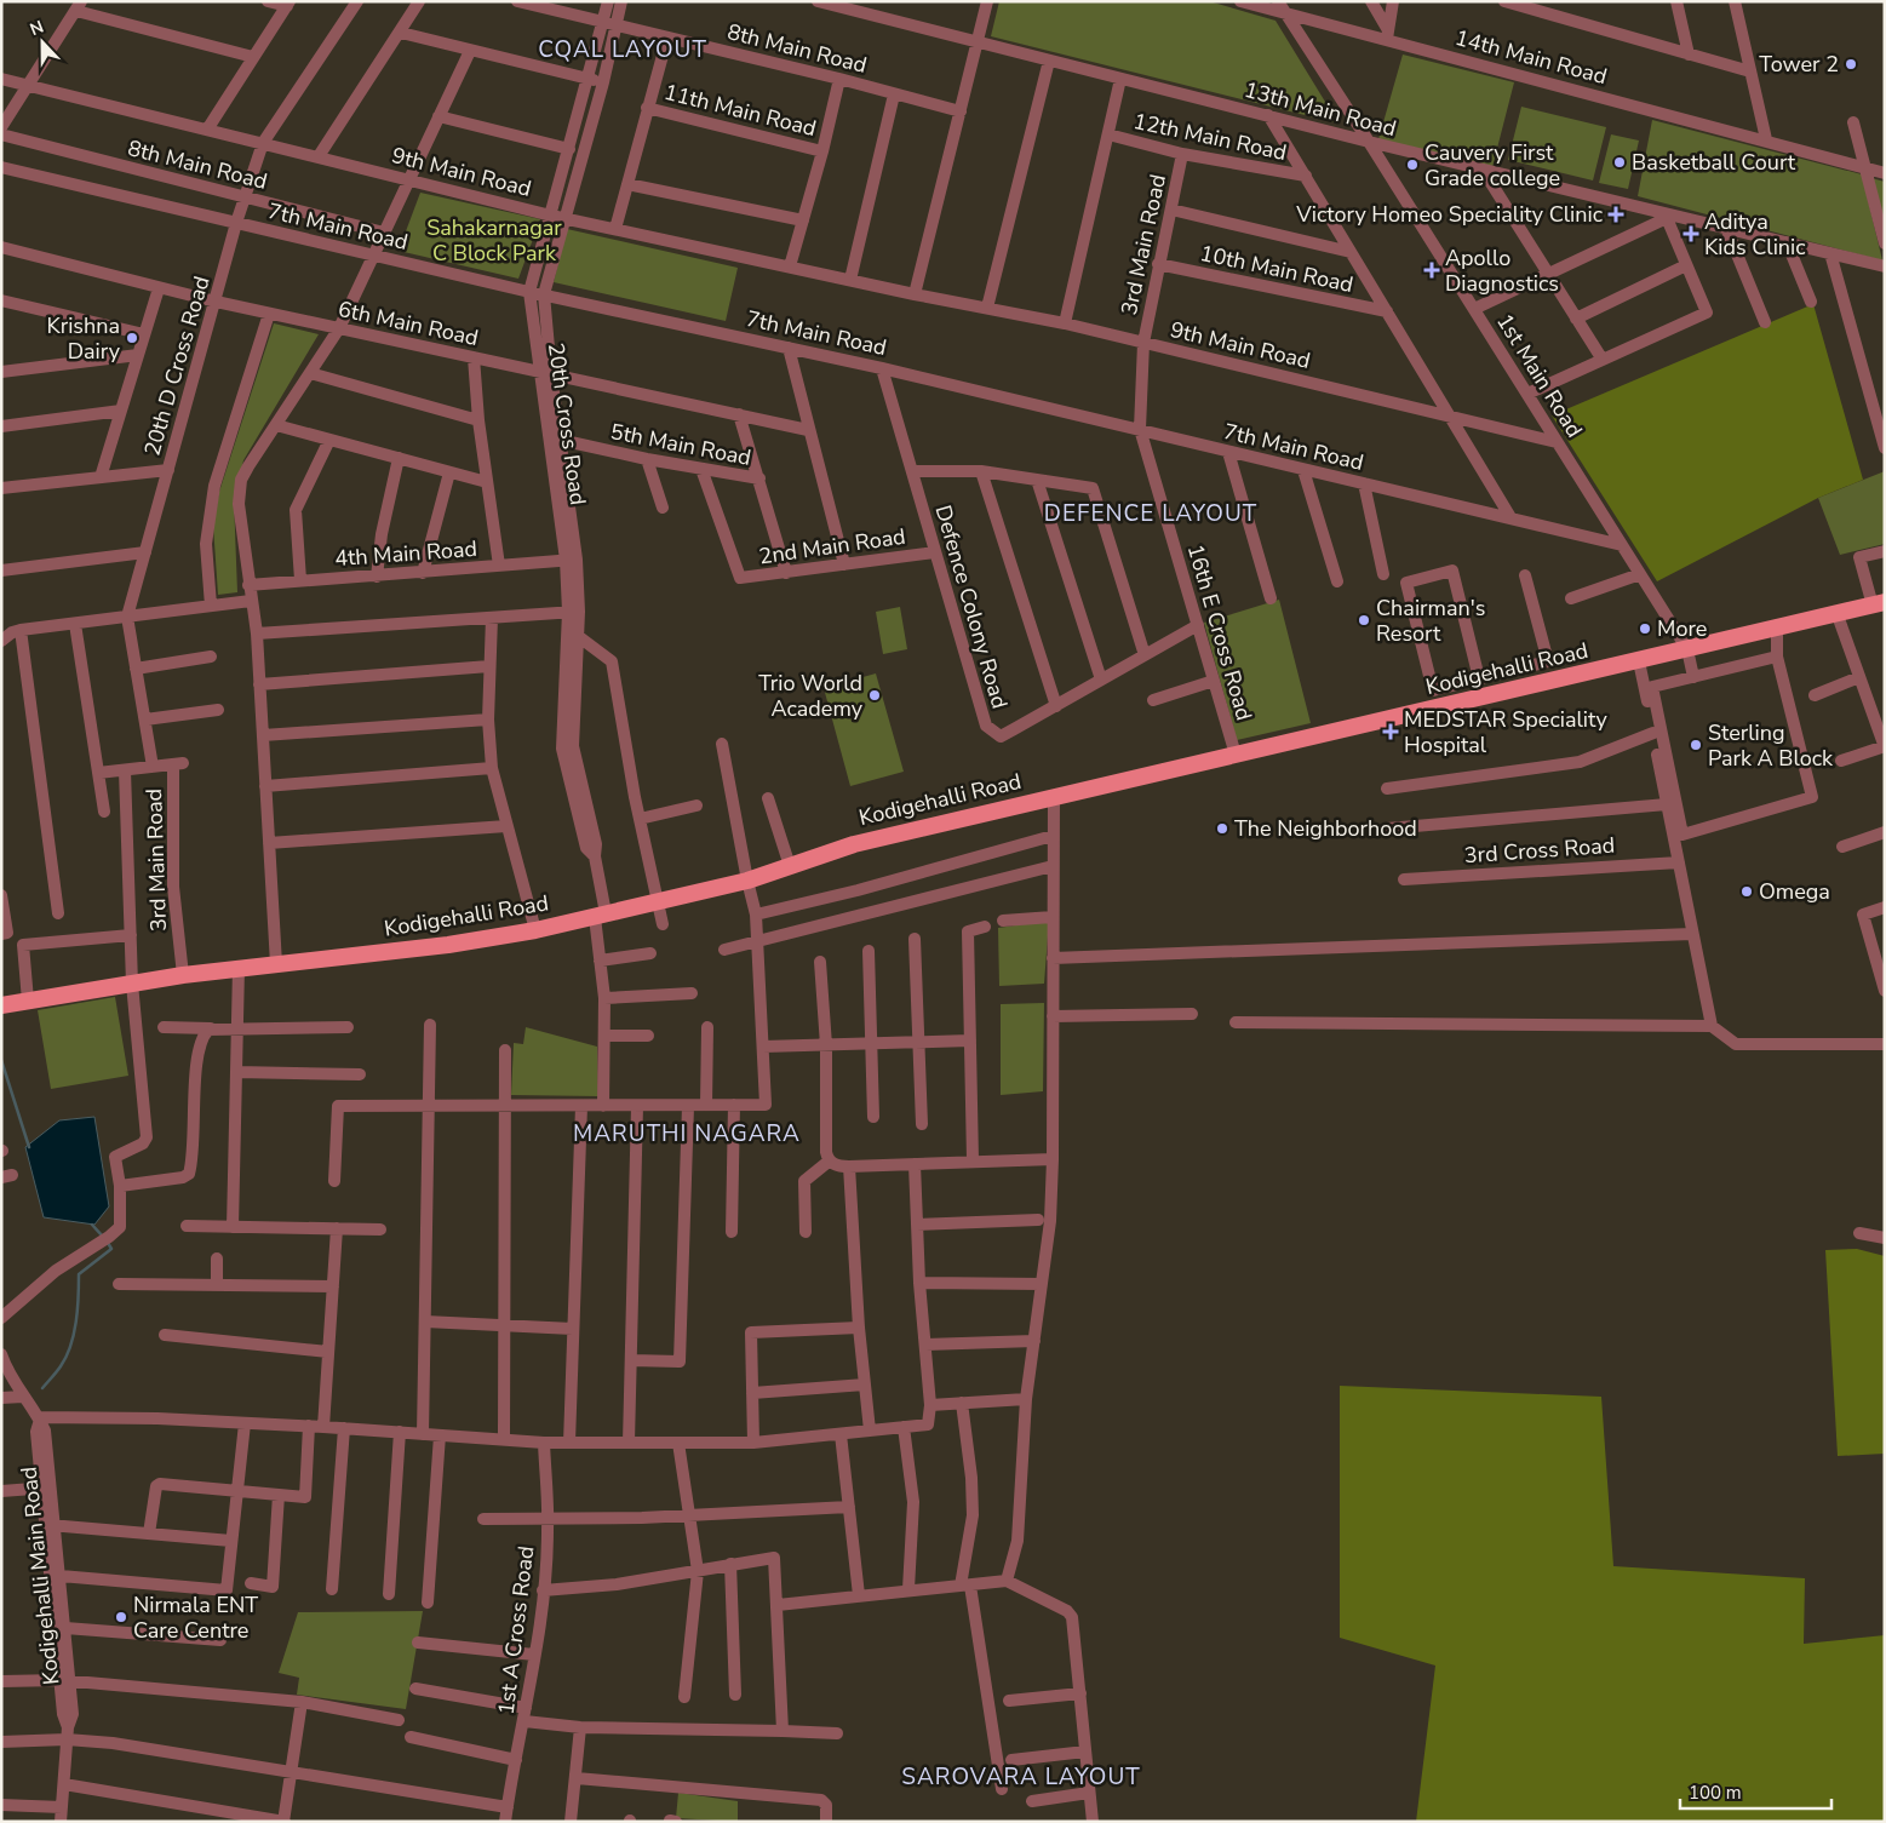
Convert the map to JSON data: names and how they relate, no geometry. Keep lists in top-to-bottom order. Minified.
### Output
{"streets":{"main road":["Kodigehalli Road"],"street":["8th Main Road","14th Main Road","13th Main Road","11th Main Road","12th Main Road","9th Main Road","7th Main Road","3rd Main Road","10th Main Road","6th Main Road","20th D Cross Road","1st Main Road","20th Cross Road","5th Main Road","2nd Main Road","4th Main Road","Defence Colony Road","16th E Cross Road","3rd Cross Road","Kodigehalli Main Road","1st A Cross Road"]},"crossings":[["8th Main Road","20th D Cross Road"],["8th Main Road","20th Cross Road"],["14th Main Road","1st Main Road"],["13th Main Road","1st Main Road"],["12th Main Road","3rd Main Road"],["9th Main Road","3rd Main Road"],["9th Main Road","20th D Cross Road"],["9th Main Road","1st Main Road"],["9th Main Road","20th Cross Road"],["9th Main Road","16th E Cross Road"],["7th Main Road","20th D Cross Road"],["7th Main Road","1st Main Road"],["7th Main Road","20th Cross Road"],["7th Main Road","Defence Colony Road"],["7th Main Road","16th E Cross Road"],["3rd Main Road","10th Main Road"],["3rd Main Road","20th D Cross Road"],["3rd Main Road","16th E Cross Road"],["3rd Main Road","Kodigehalli Road"],["6th Main Road","20th D Cross Road"],["6th Main Road","20th Cross Road"],["1st Main Road","Kodigehalli Road"],["20th Cross Road","5th Main Road"],["20th Cross Road","4th Main Road"],["20th Cross Road","Kodigehalli Road"],["5th Main Road","2nd Main Road"],["2nd Main Road","Defence Colony Road"],["Defence Colony Road","16th E Cross Road"],["16th E Cross Road","Kodigehalli Road"]],"districts":["CQAL LAYOUT","DEFENCE LAYOUT","MARUTHI NAGARA","SAROVARA LAYOUT"],"parks":["Sahakarnagar C Block Park"],"places":{"other":["Tower 2","Basketball Court","Cauvery First Grade college","Krishna Dairy","Chairman's Resort","More","Trio World Academy","Sterling Park A Block","The Neighborhood","Omega","Nirmala ENT Care Centre"],"health":["Victory Homeo Speciality Clinic","Aditya Kids Clinic","Apollo Diagnostics","MEDSTAR Speciality Hospital"]},"scale_bar":"100 m","north":"top"}
